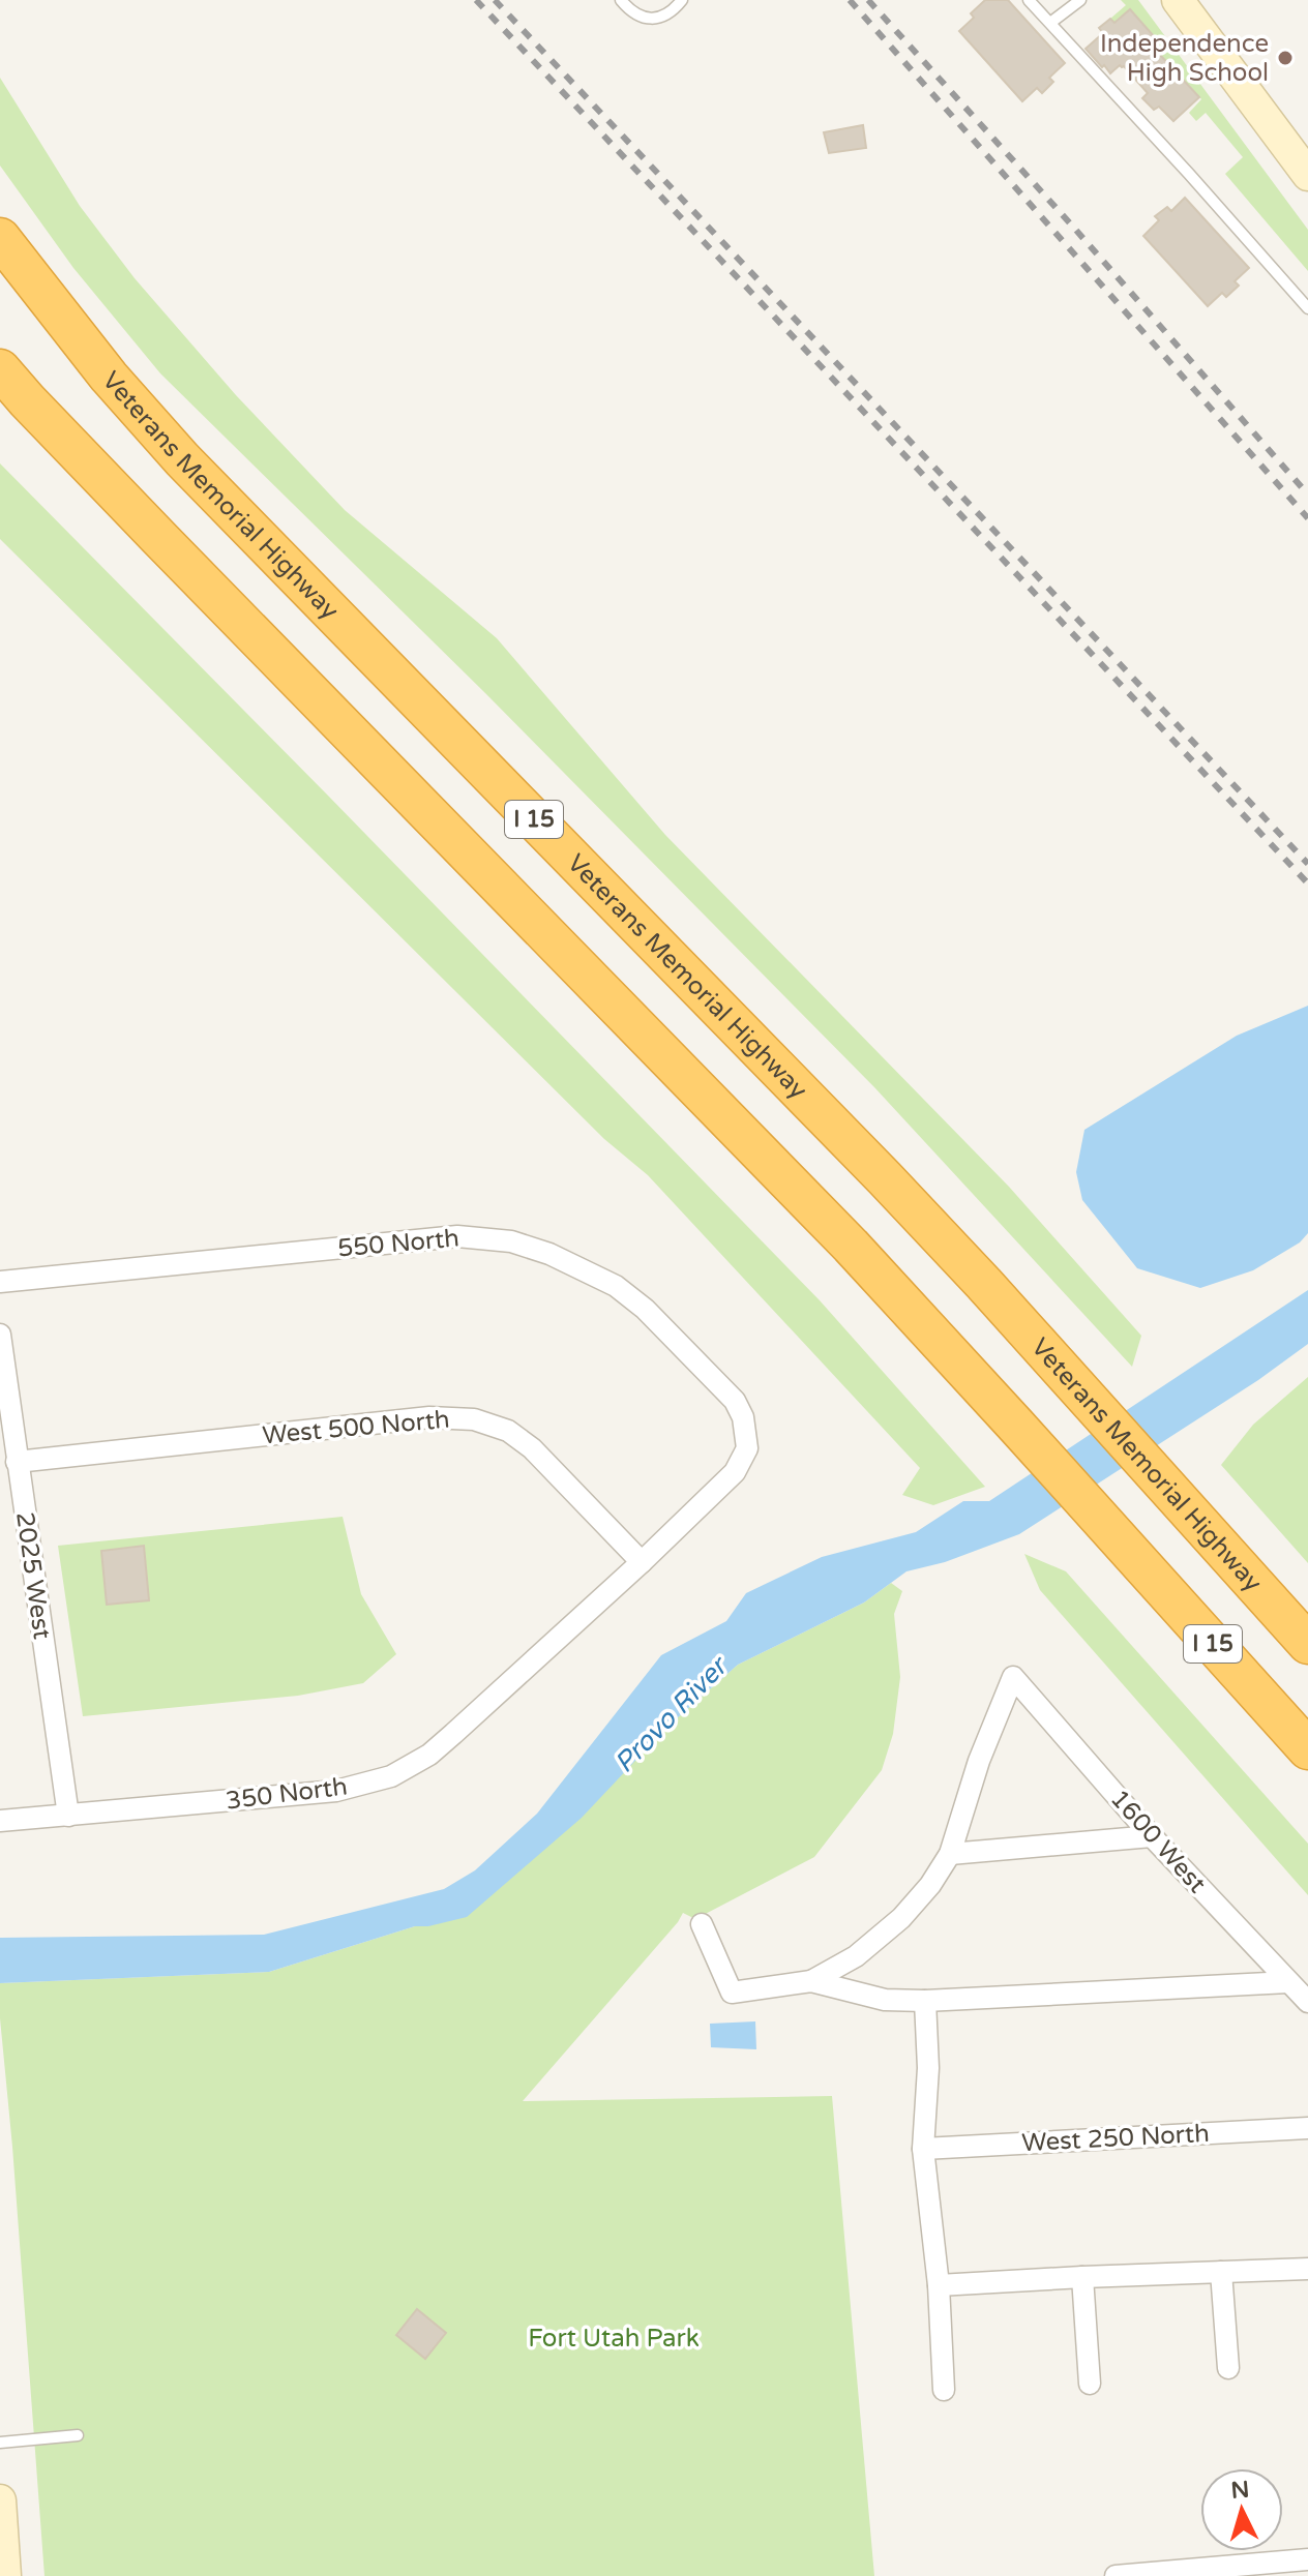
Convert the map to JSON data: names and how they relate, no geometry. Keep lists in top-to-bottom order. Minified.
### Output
{"streets":{"highway":["Veterans Memorial Highway","I 15"],"street":["550 North","West 500 North","2025 West","350 North","1600 West","West 250 North"]},"crossings":[["550 North","West 500 North"],["550 North","350 North"],["West 500 North","2025 West"],["West 500 North","350 North"],["2025 West","350 North"]],"water":["Provo River"],"parks":["Fort Utah Park"],"places":["Independence High School"],"north":"top"}
